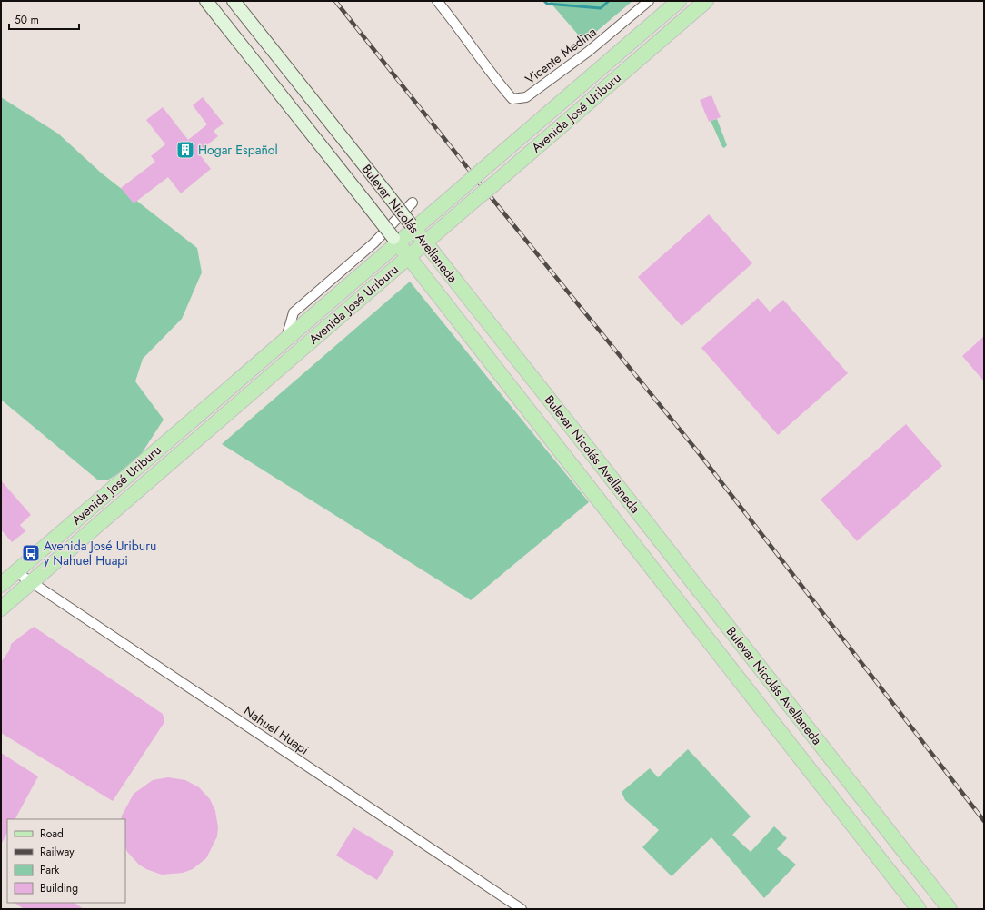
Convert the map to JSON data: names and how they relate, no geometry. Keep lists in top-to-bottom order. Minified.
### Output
{"streets":{"main road":["Avenida José Uriburu","Bulevar Nicolás Avellaneda"],"street":["Vicente Medina","Nahuel Huapi"]},"crossings":[["Avenida José Uriburu","Bulevar Nicolás Avellaneda"],["Avenida José Uriburu","Nahuel Huapi"]],"places":{"building":["Hogar Español"],"bus stop":["Avenida José Uriburu y Nahuel Huapi"]},"legend":["Road","Railway","Park","Building"],"scale_bar":"50 m"}
